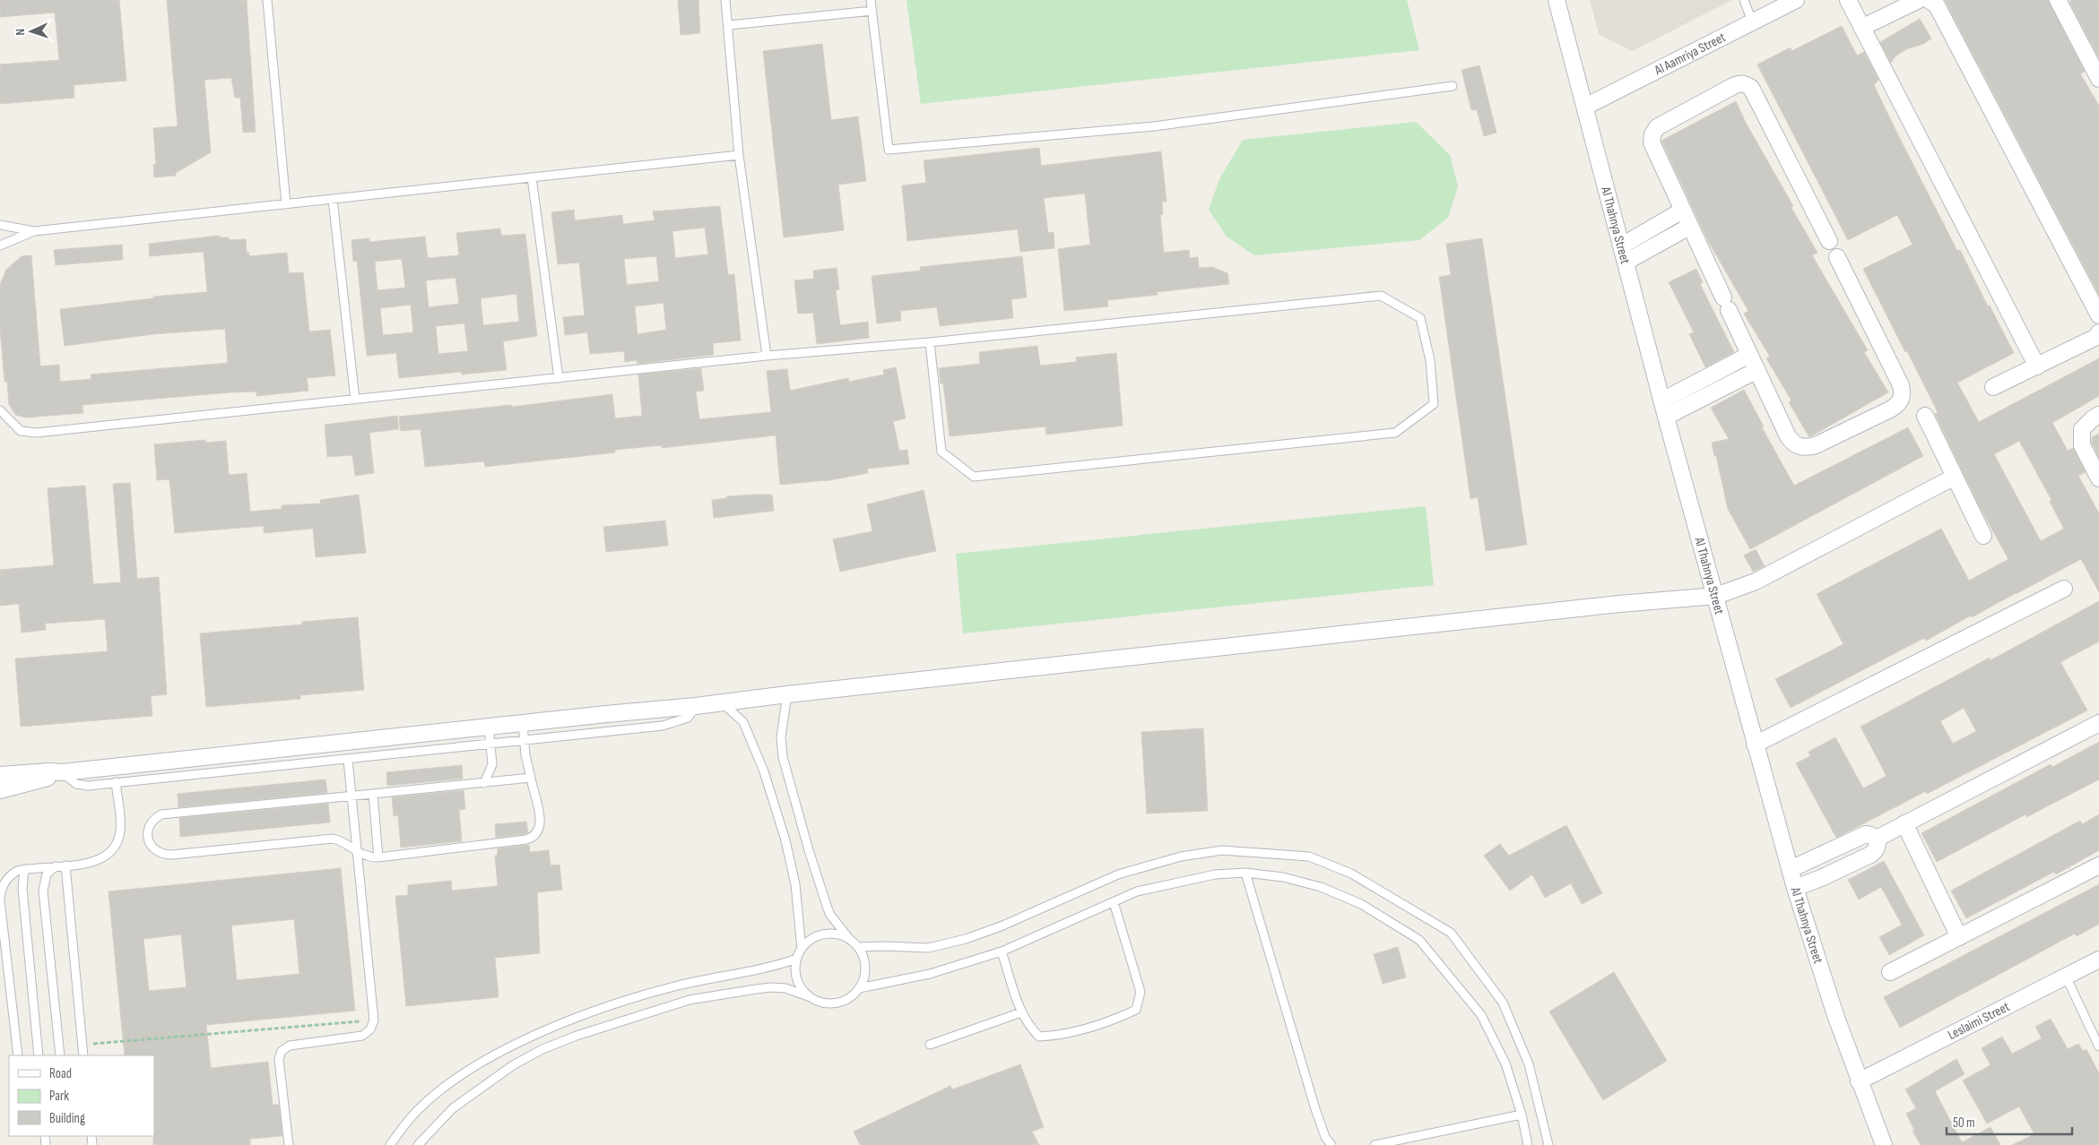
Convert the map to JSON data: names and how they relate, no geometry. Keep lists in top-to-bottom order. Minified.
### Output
{"streets":{"street":["Al Aamriya Street","Al Thahnya Street","Leslaimi Street"]},"crossings":[["Al Aamriya Street","Al Thahnya Street"],["Al Thahnya Street","Leslaimi Street"]],"legend":["Road","Park","Building"],"scale_bar":"50 m","north":"left"}
